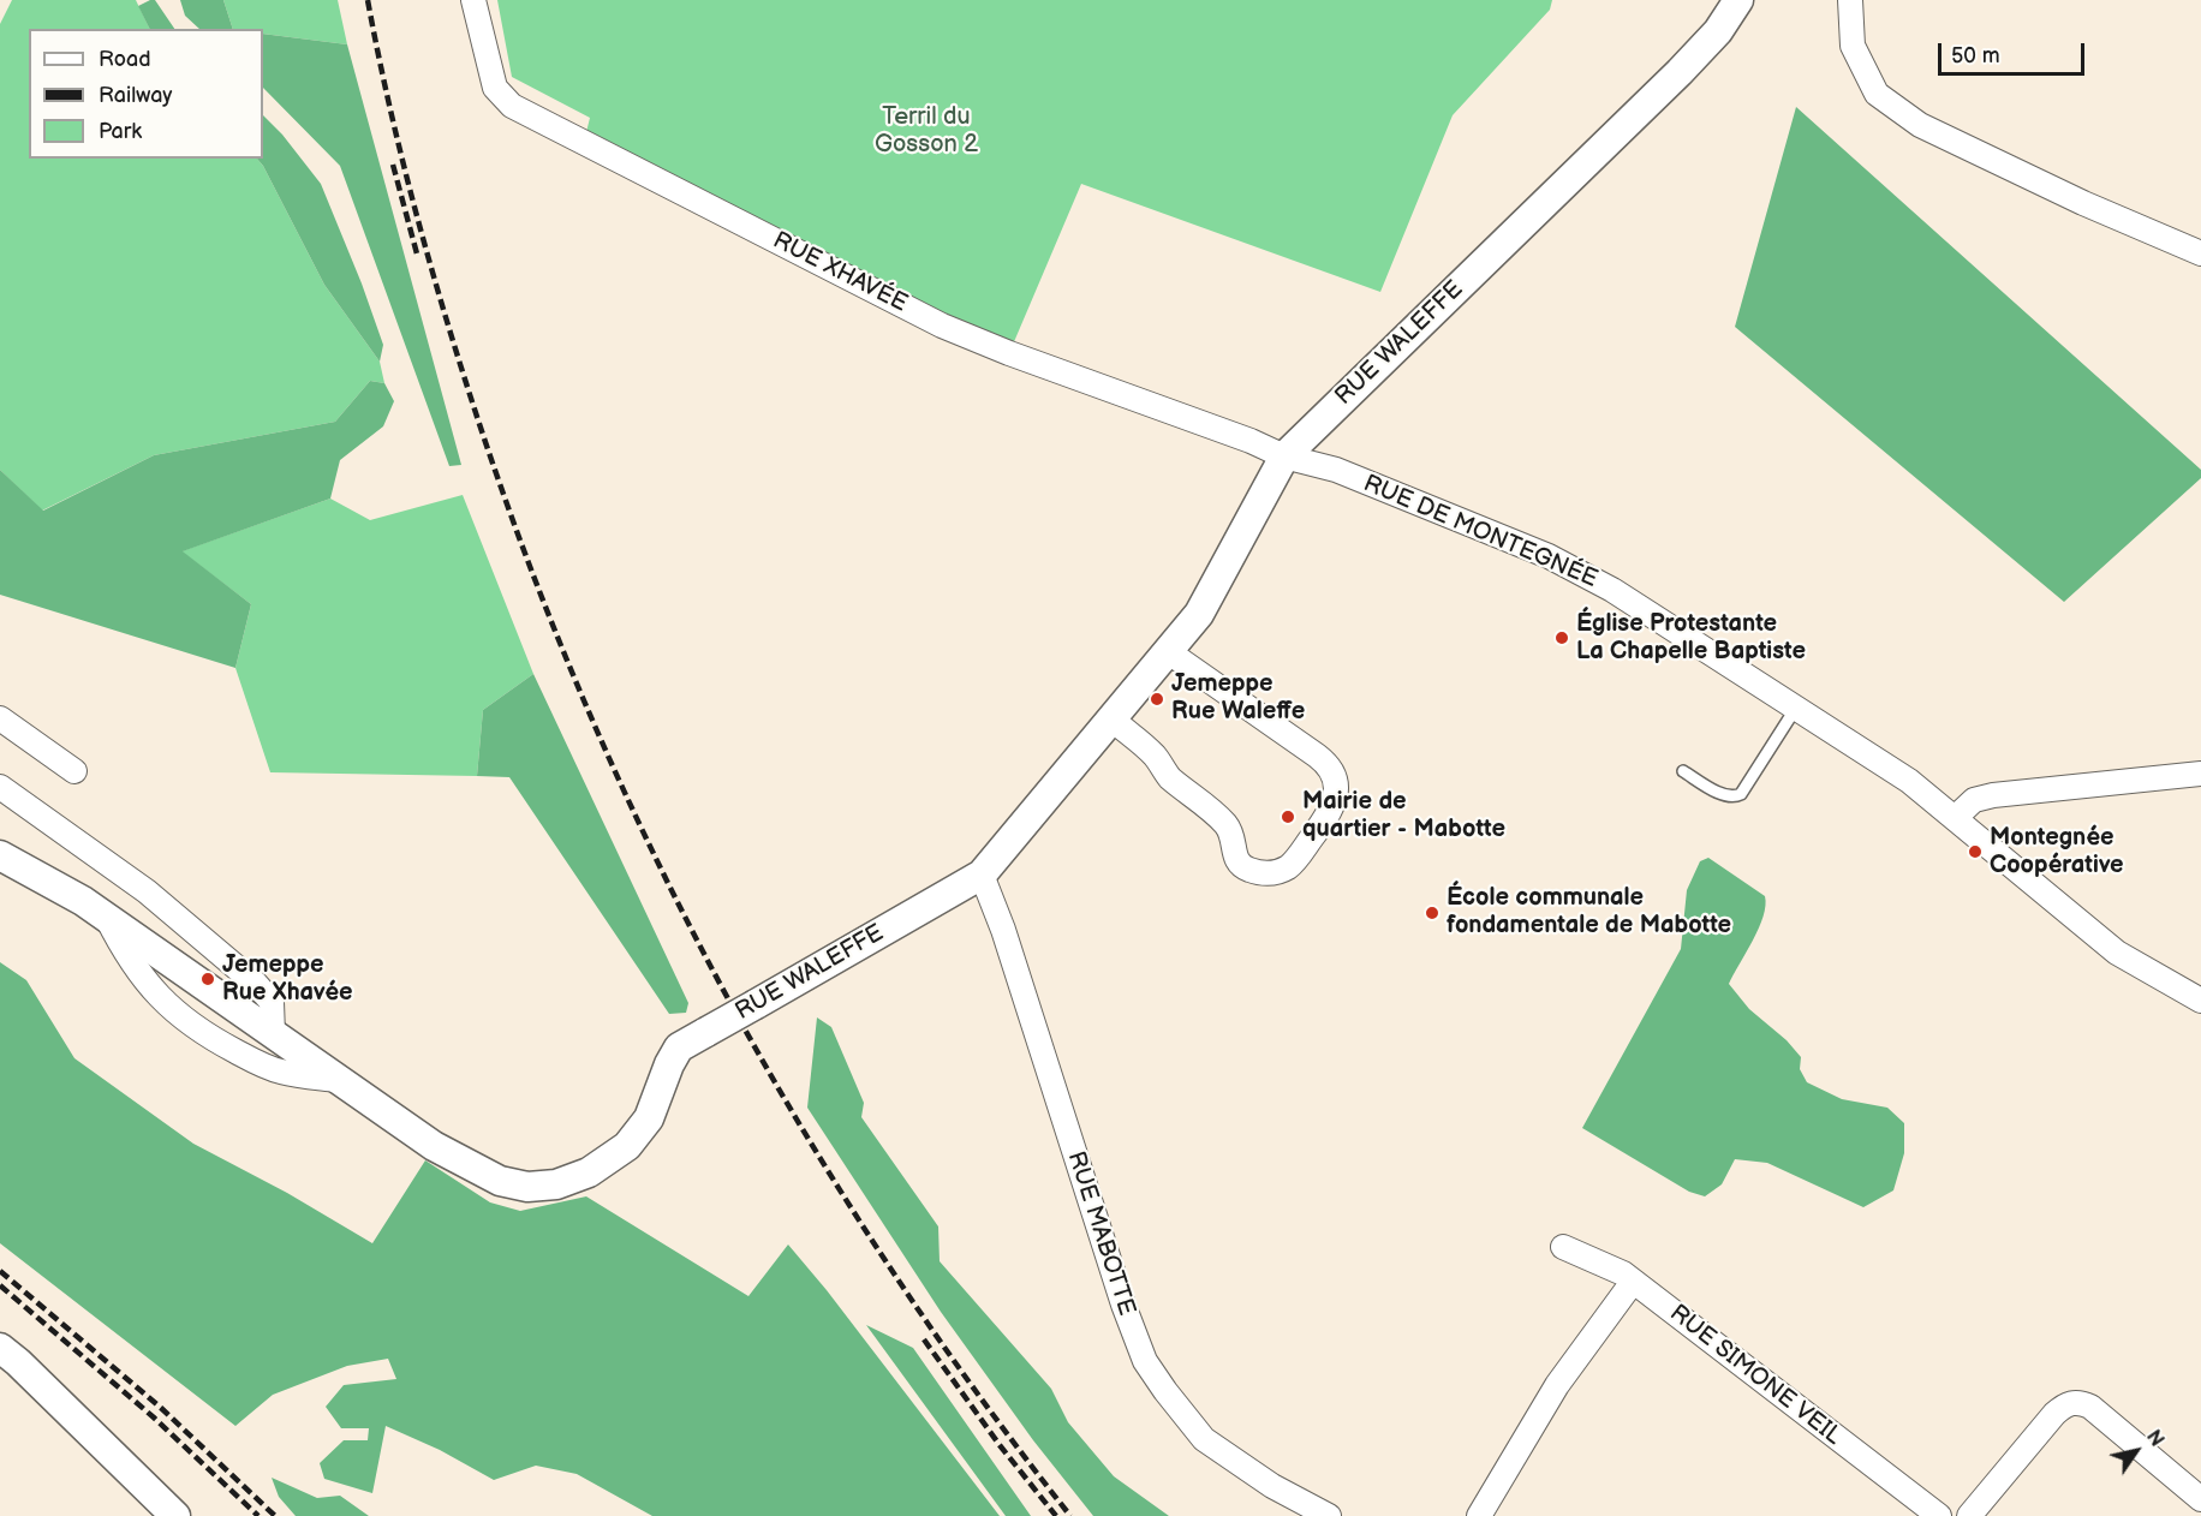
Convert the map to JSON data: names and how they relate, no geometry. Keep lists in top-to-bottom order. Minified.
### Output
{"streets":{"street":["RUE XHAVÉE","RUE WALEFFE","RUE DE MONTEGNÉE","RUE MABOTTE","RUE SIMONE VEIL"]},"crossings":[["RUE XHAVÉE","RUE WALEFFE"],["RUE XHAVÉE","RUE DE MONTEGNÉE"],["RUE WALEFFE","RUE DE MONTEGNÉE"],["RUE WALEFFE","RUE MABOTTE"]],"parks":["Terril du Gosson 2"],"places":["Église Protestante La Chapelle Baptiste","Jemeppe Rue Waleffe","Mairie de quartier - Mabotte","Montegnée Coopérative","École communale fondamentale de Mabotte","Jemeppe Rue Xhavée"],"legend":["Road","Railway","Park"],"scale_bar":"50 m","north":"top right"}
